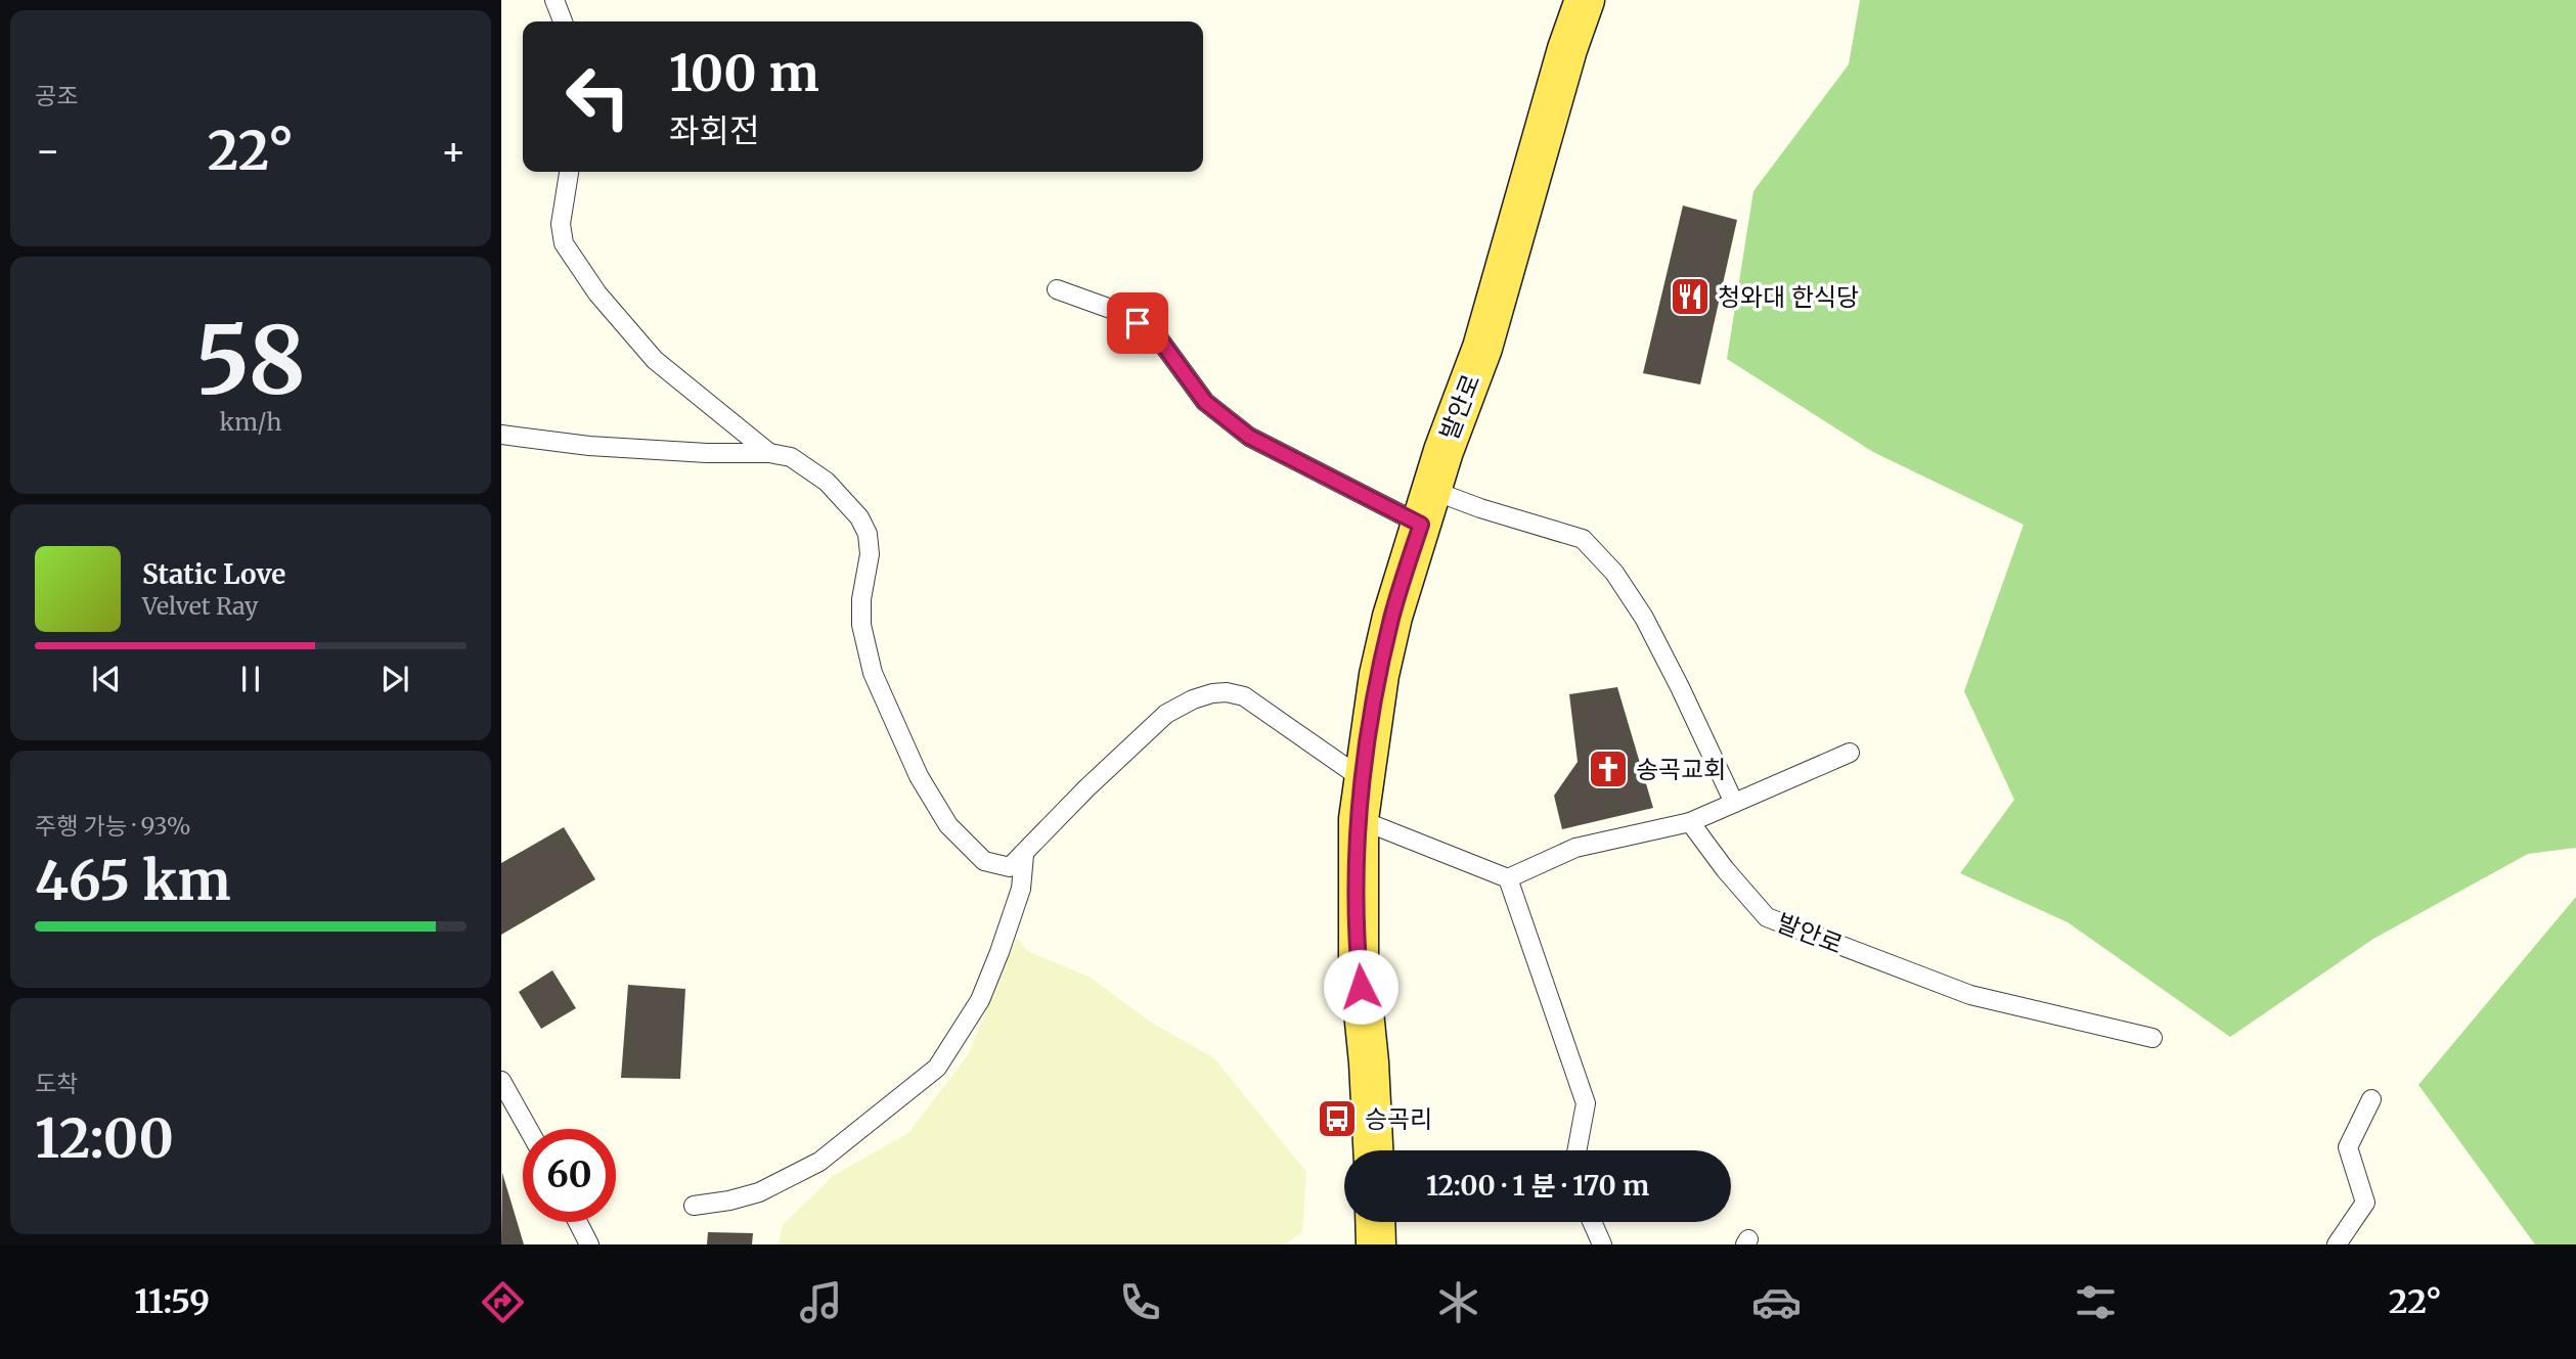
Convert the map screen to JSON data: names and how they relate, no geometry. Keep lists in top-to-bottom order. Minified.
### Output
{"streets":{"main road":["발안로"]},"places":{"restaurant":["청와대 한식당"],"church":["송곡교회"],"bus stop":["승곡리"]},"page":{"tile":["공조",["58","km/h"],["주행 가능 · 93%","465 km"],["도착","12:00"]],"turn":["100 m","좌회전"],"heat":["−","22°","+"],"song":["Static Love","Velvet Ray"],"limit":"60","trip":"12:00 · 1 분 · 170 m","tabs":["11:59","22°"]}}
